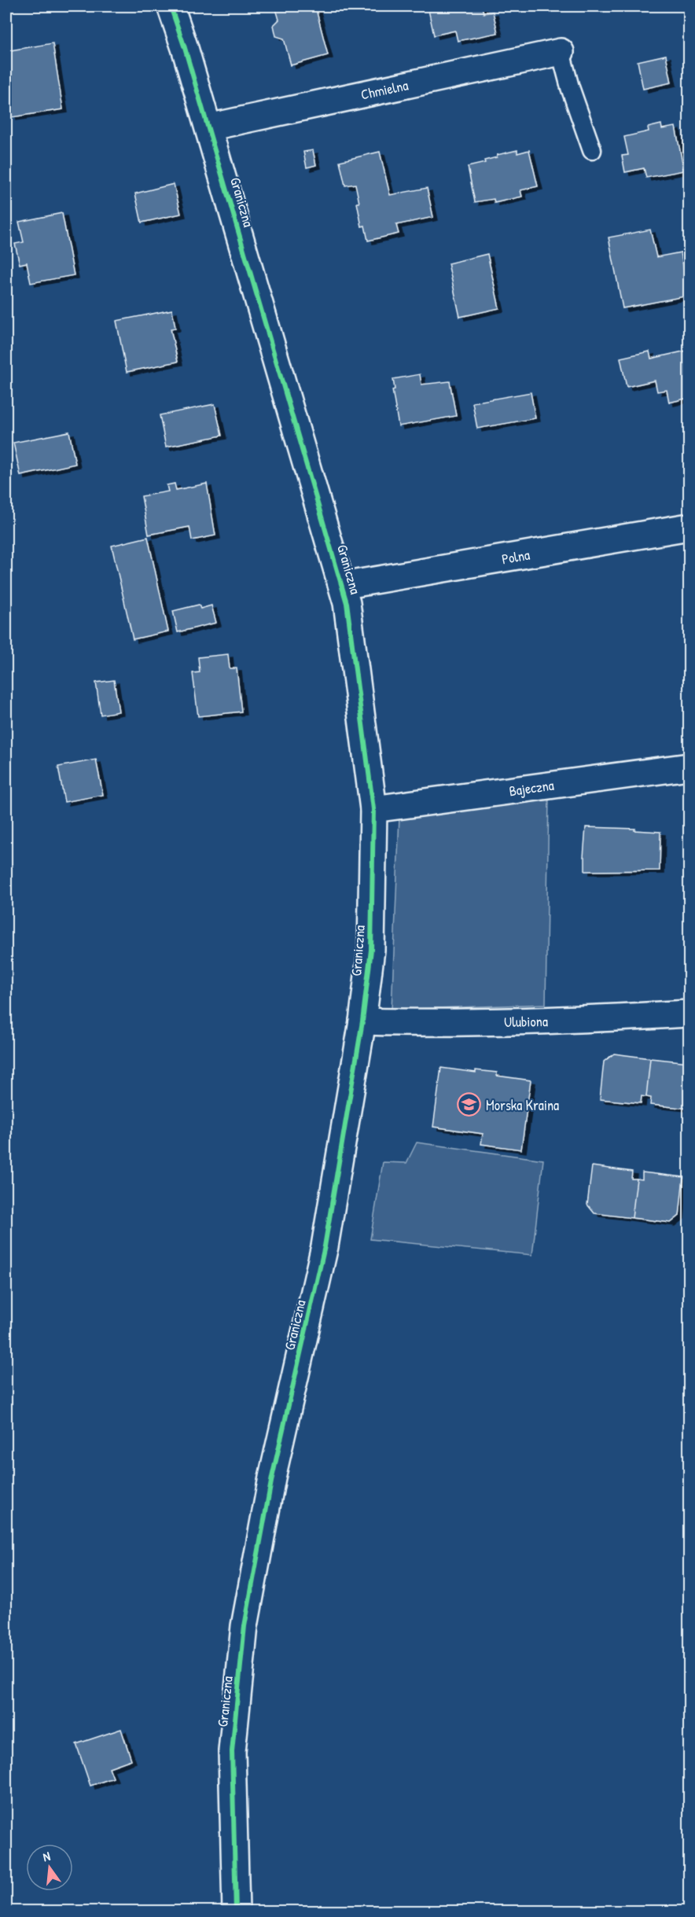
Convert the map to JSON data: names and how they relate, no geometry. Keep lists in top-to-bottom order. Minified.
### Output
{"streets":{"street":["Chmielna","Graniczna","Polna","Bajeczna","Ulubiona"]},"crossings":[["Chmielna","Graniczna"],["Graniczna","Polna"],["Graniczna","Bajeczna"],["Graniczna","Ulubiona"]],"places":{"school or university":["Morska Kraina"]},"north":"top"}
